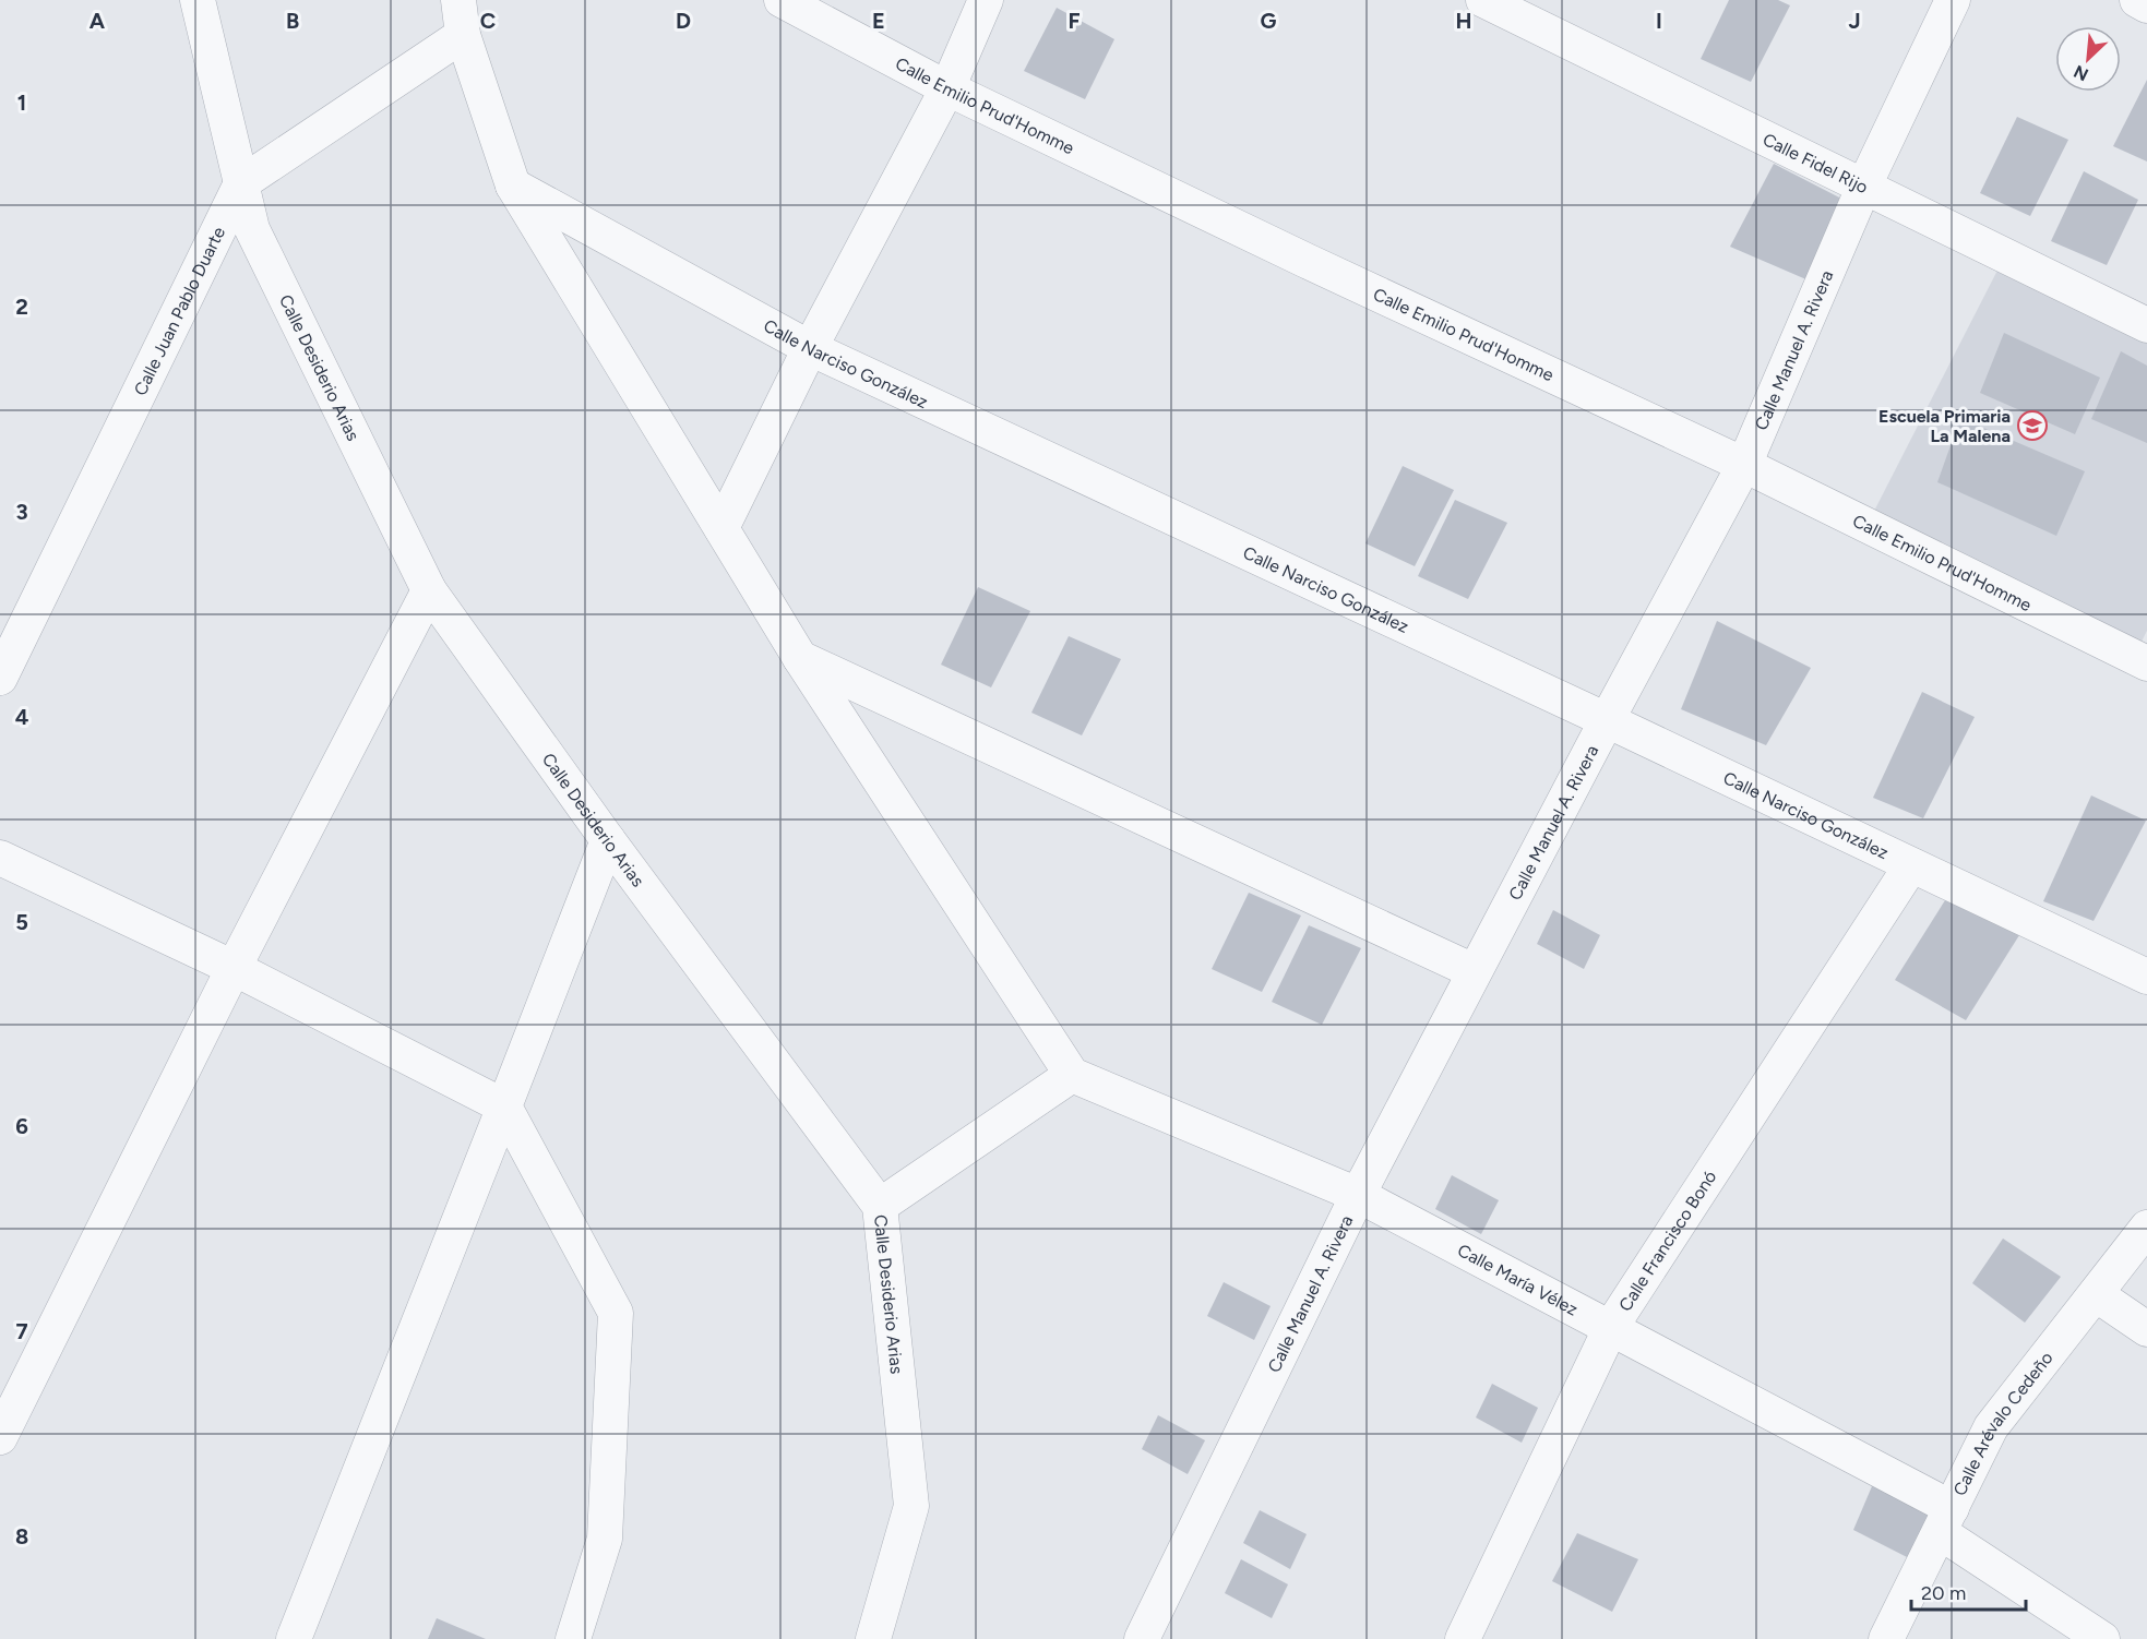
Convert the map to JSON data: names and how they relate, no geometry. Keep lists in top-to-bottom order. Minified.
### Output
{"streets":{"street":["Calle Emilio Prud'Homme","Calle Fidel Rijo","Calle Juan Pablo Duarte","Calle Manuel A. Rivera","Calle Narciso González","Calle Desiderio Arias","Calle Francisco Bonó","Calle María Vélez","Calle Arévalo Cedeño"]},"crossings":[["Calle Emilio Prud'Homme","Calle Manuel A. Rivera"],["Calle Fidel Rijo","Calle Manuel A. Rivera"],["Calle Juan Pablo Duarte","Calle Desiderio Arias"],["Calle Manuel A. Rivera","Calle Narciso González"],["Calle Manuel A. Rivera","Calle María Vélez"],["Calle Narciso González","Calle Francisco Bonó"],["Calle Francisco Bonó","Calle María Vélez"],["Calle María Vélez","Calle Arévalo Cedeño"]],"places":{"school or university":["Escuela Primaria La Malena"]},"scale_bar":"20 m","north":"bottom left","grid":{"columns":["A","B","C","D","E","F","G","H","I","J"],"rows":["1","2","3","4","5","6","7","8"]}}
